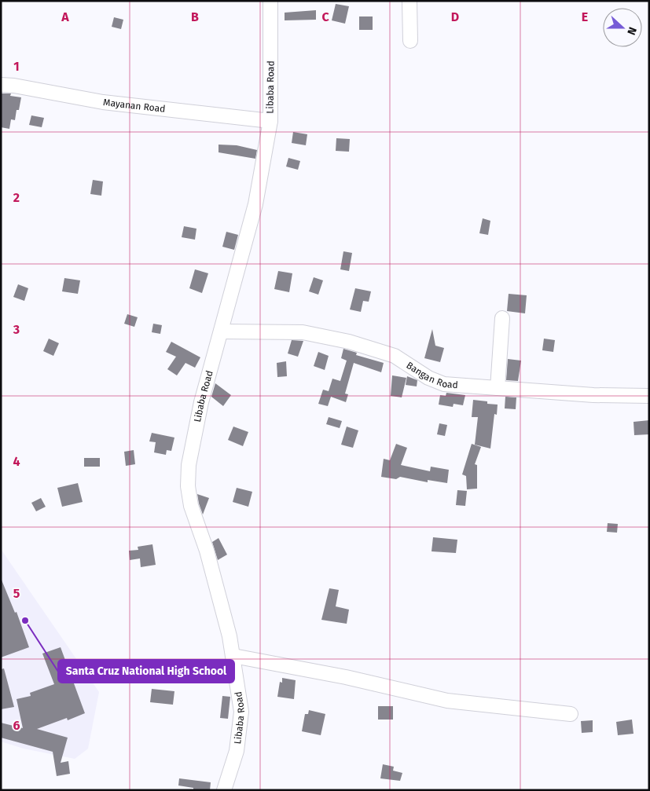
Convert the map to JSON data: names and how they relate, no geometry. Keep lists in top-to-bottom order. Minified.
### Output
{"streets":{"street":["Libaba Road","Mayanan Road","Bangan Road"]},"crossings":[["Libaba Road","Mayanan Road"],["Libaba Road","Bangan Road"]],"places":["Santa Cruz National High School"],"north":"right","grid":{"columns":["A","B","C","D","E"],"rows":["1","2","3","4","5","6"]}}
